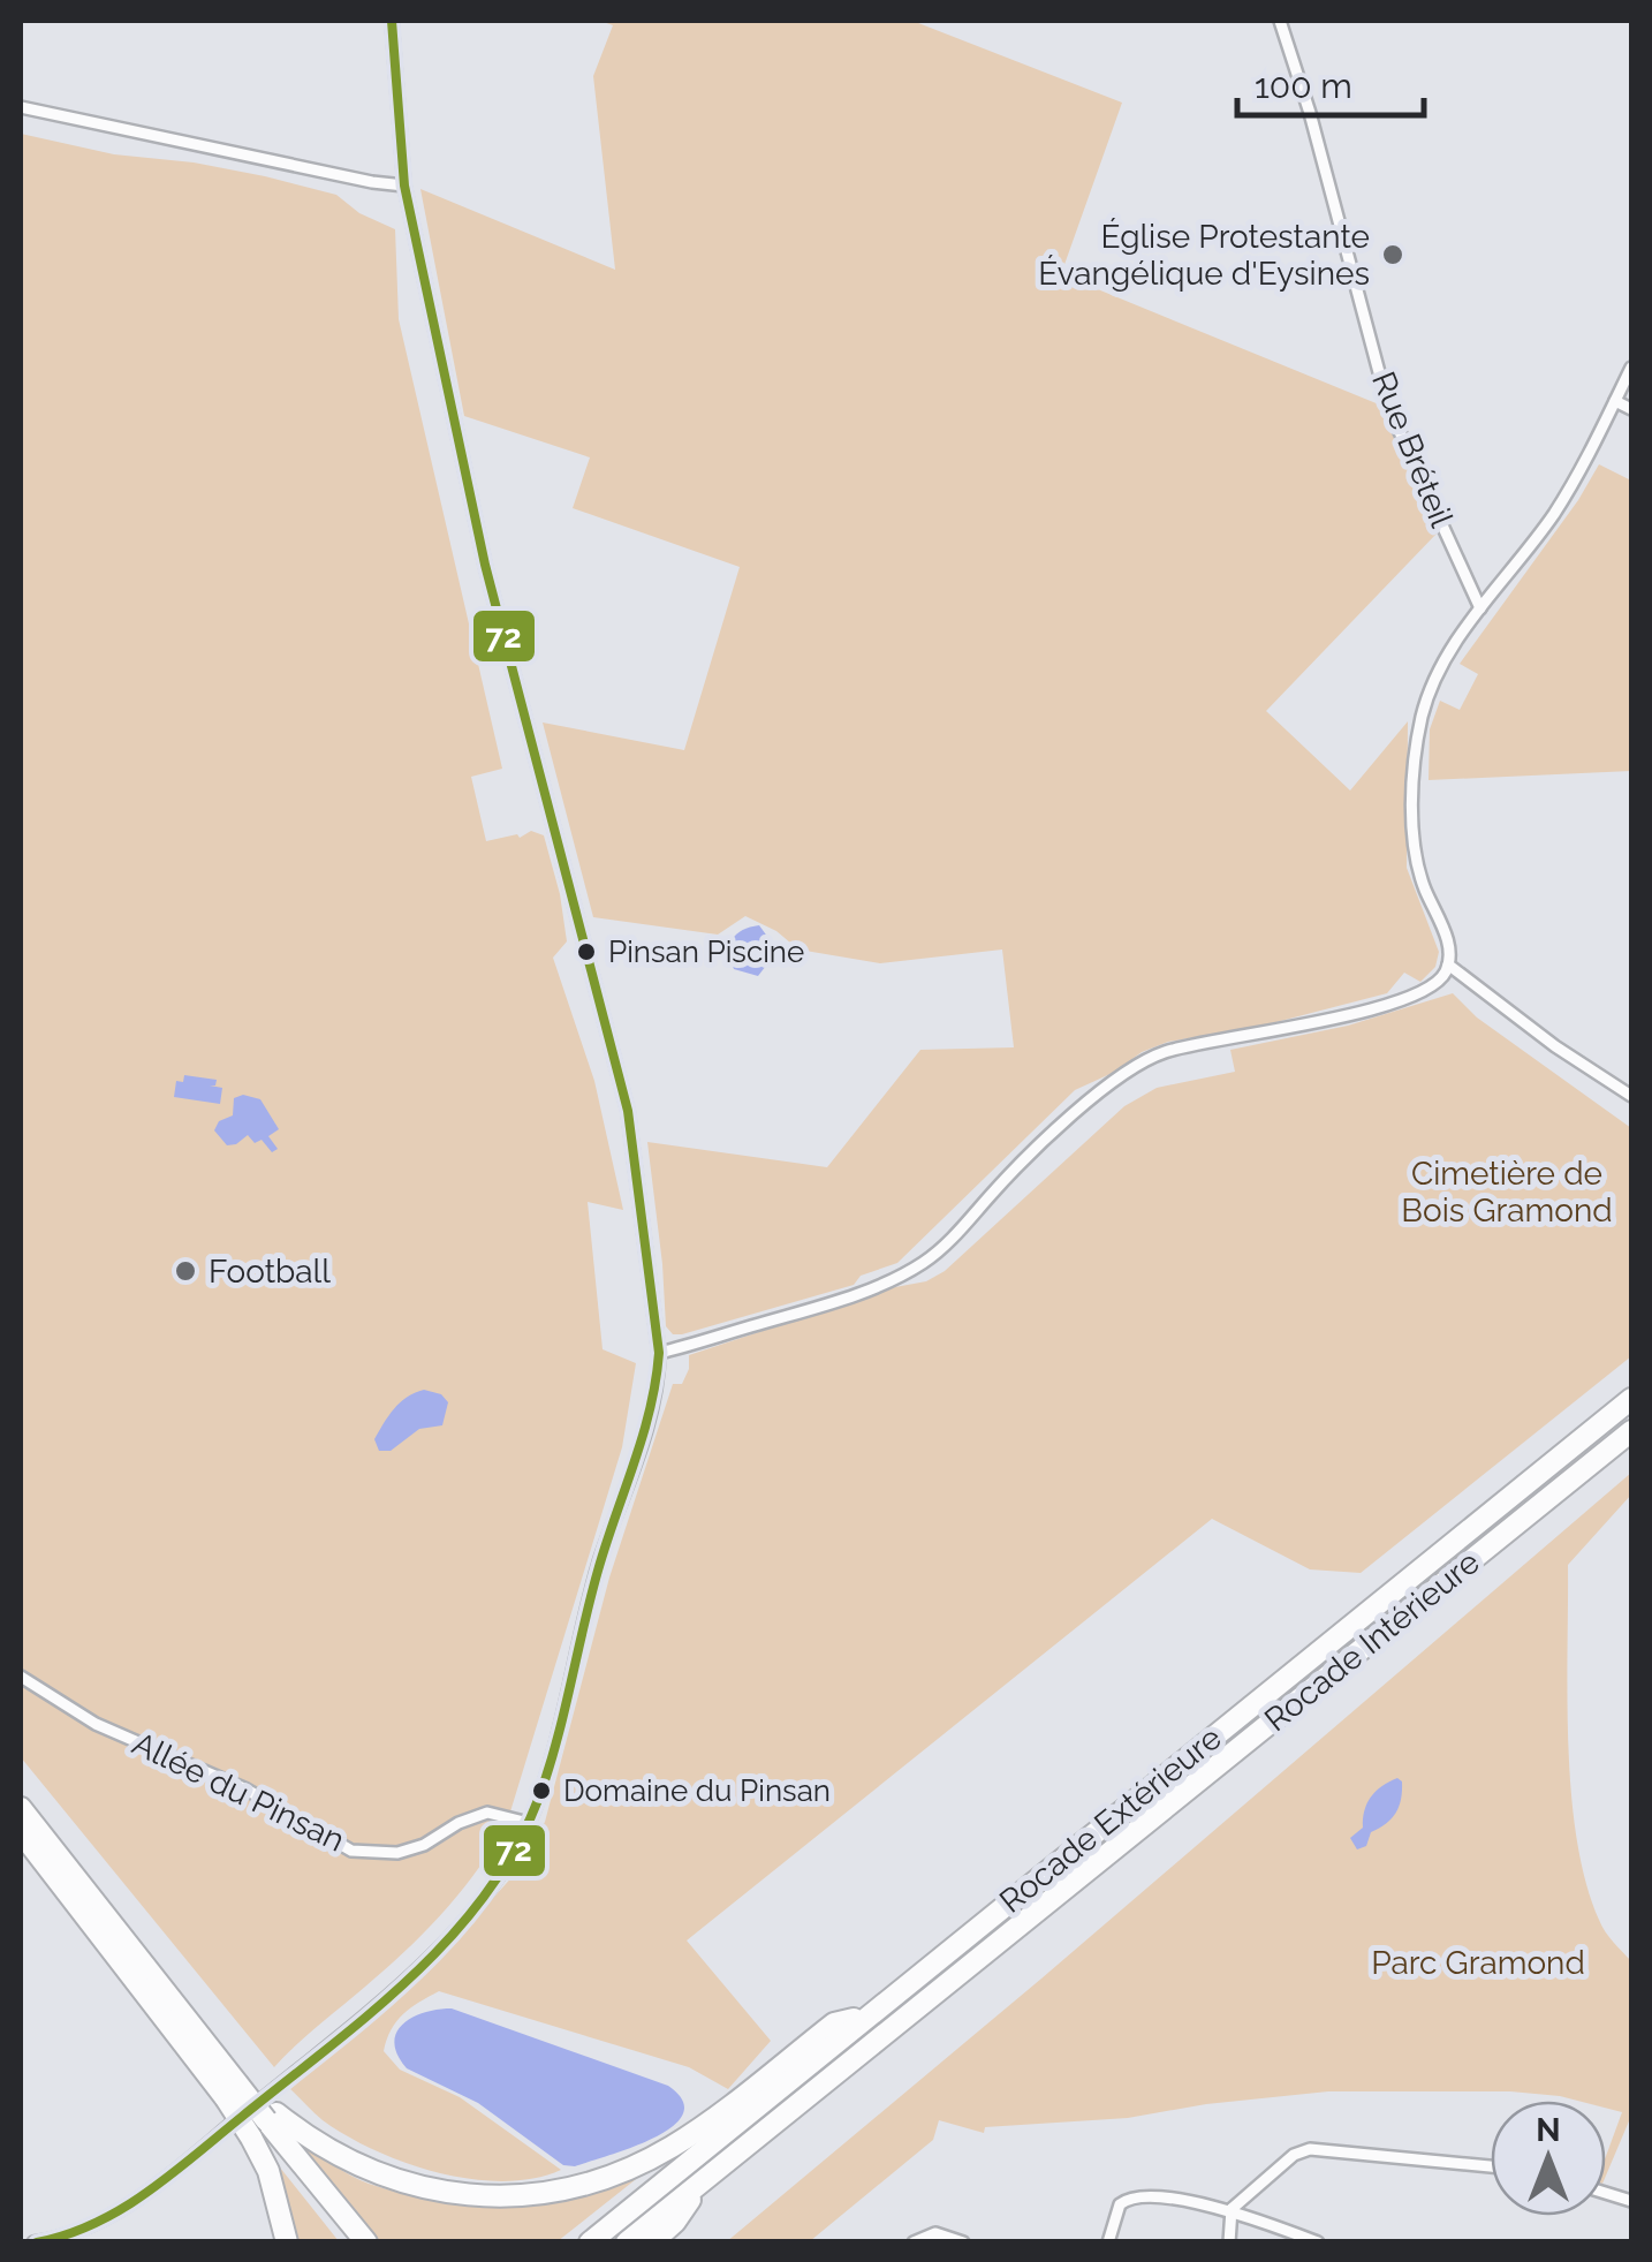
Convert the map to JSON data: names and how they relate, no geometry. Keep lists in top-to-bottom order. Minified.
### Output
{"streets":{"highway":["Rocade Intérieure","Rocade Extérieure"],"street":["Rue Bréteil","Allée du Pinsan"]},"parks":["Cimetière de Bois Gramond","Parc Gramond"],"places":["Église Protestante Évangélique d'Eysines","Pinsan Piscine","Football","Domaine du Pinsan"],"lines":["transit line 72"],"scale_bar":"100 m","north":"top"}
